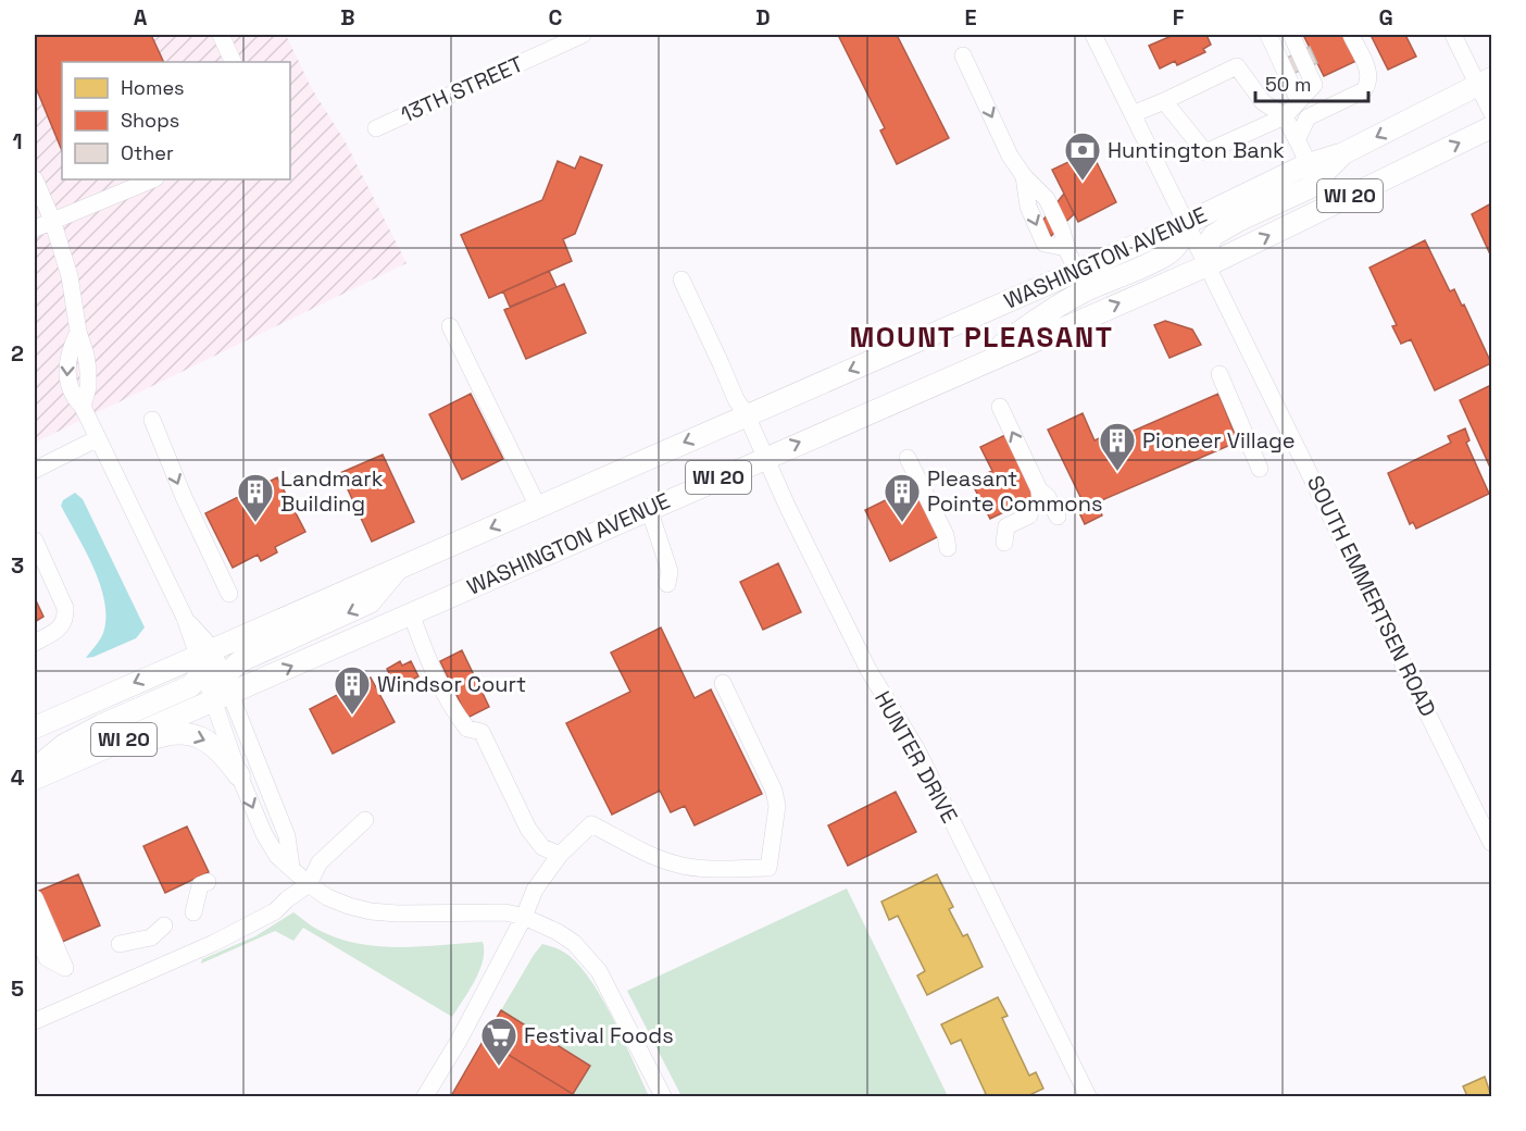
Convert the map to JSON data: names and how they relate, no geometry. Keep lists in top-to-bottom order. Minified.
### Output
{"streets":{"main road":["WI 20","WASHINGTON AVENUE"],"street":["13TH STREET","SOUTH EMMERTSEN ROAD","HUNTER DRIVE"]},"crossings":[["WASHINGTON AVENUE","SOUTH EMMERTSEN ROAD"],["WASHINGTON AVENUE","HUNTER DRIVE"]],"districts":["MOUNT PLEASANT"],"places":{"bank":["Huntington Bank"],"building":["Pioneer Village","Landmark Building","Pleasant Pointe Commons","Windsor Court"],"supermarket":["Festival Foods"]},"legend":["Homes","Shops","Other"],"scale_bar":"50 m","grid":{"columns":["A","B","C","D","E","F","G"],"rows":["1","2","3","4","5"]}}
